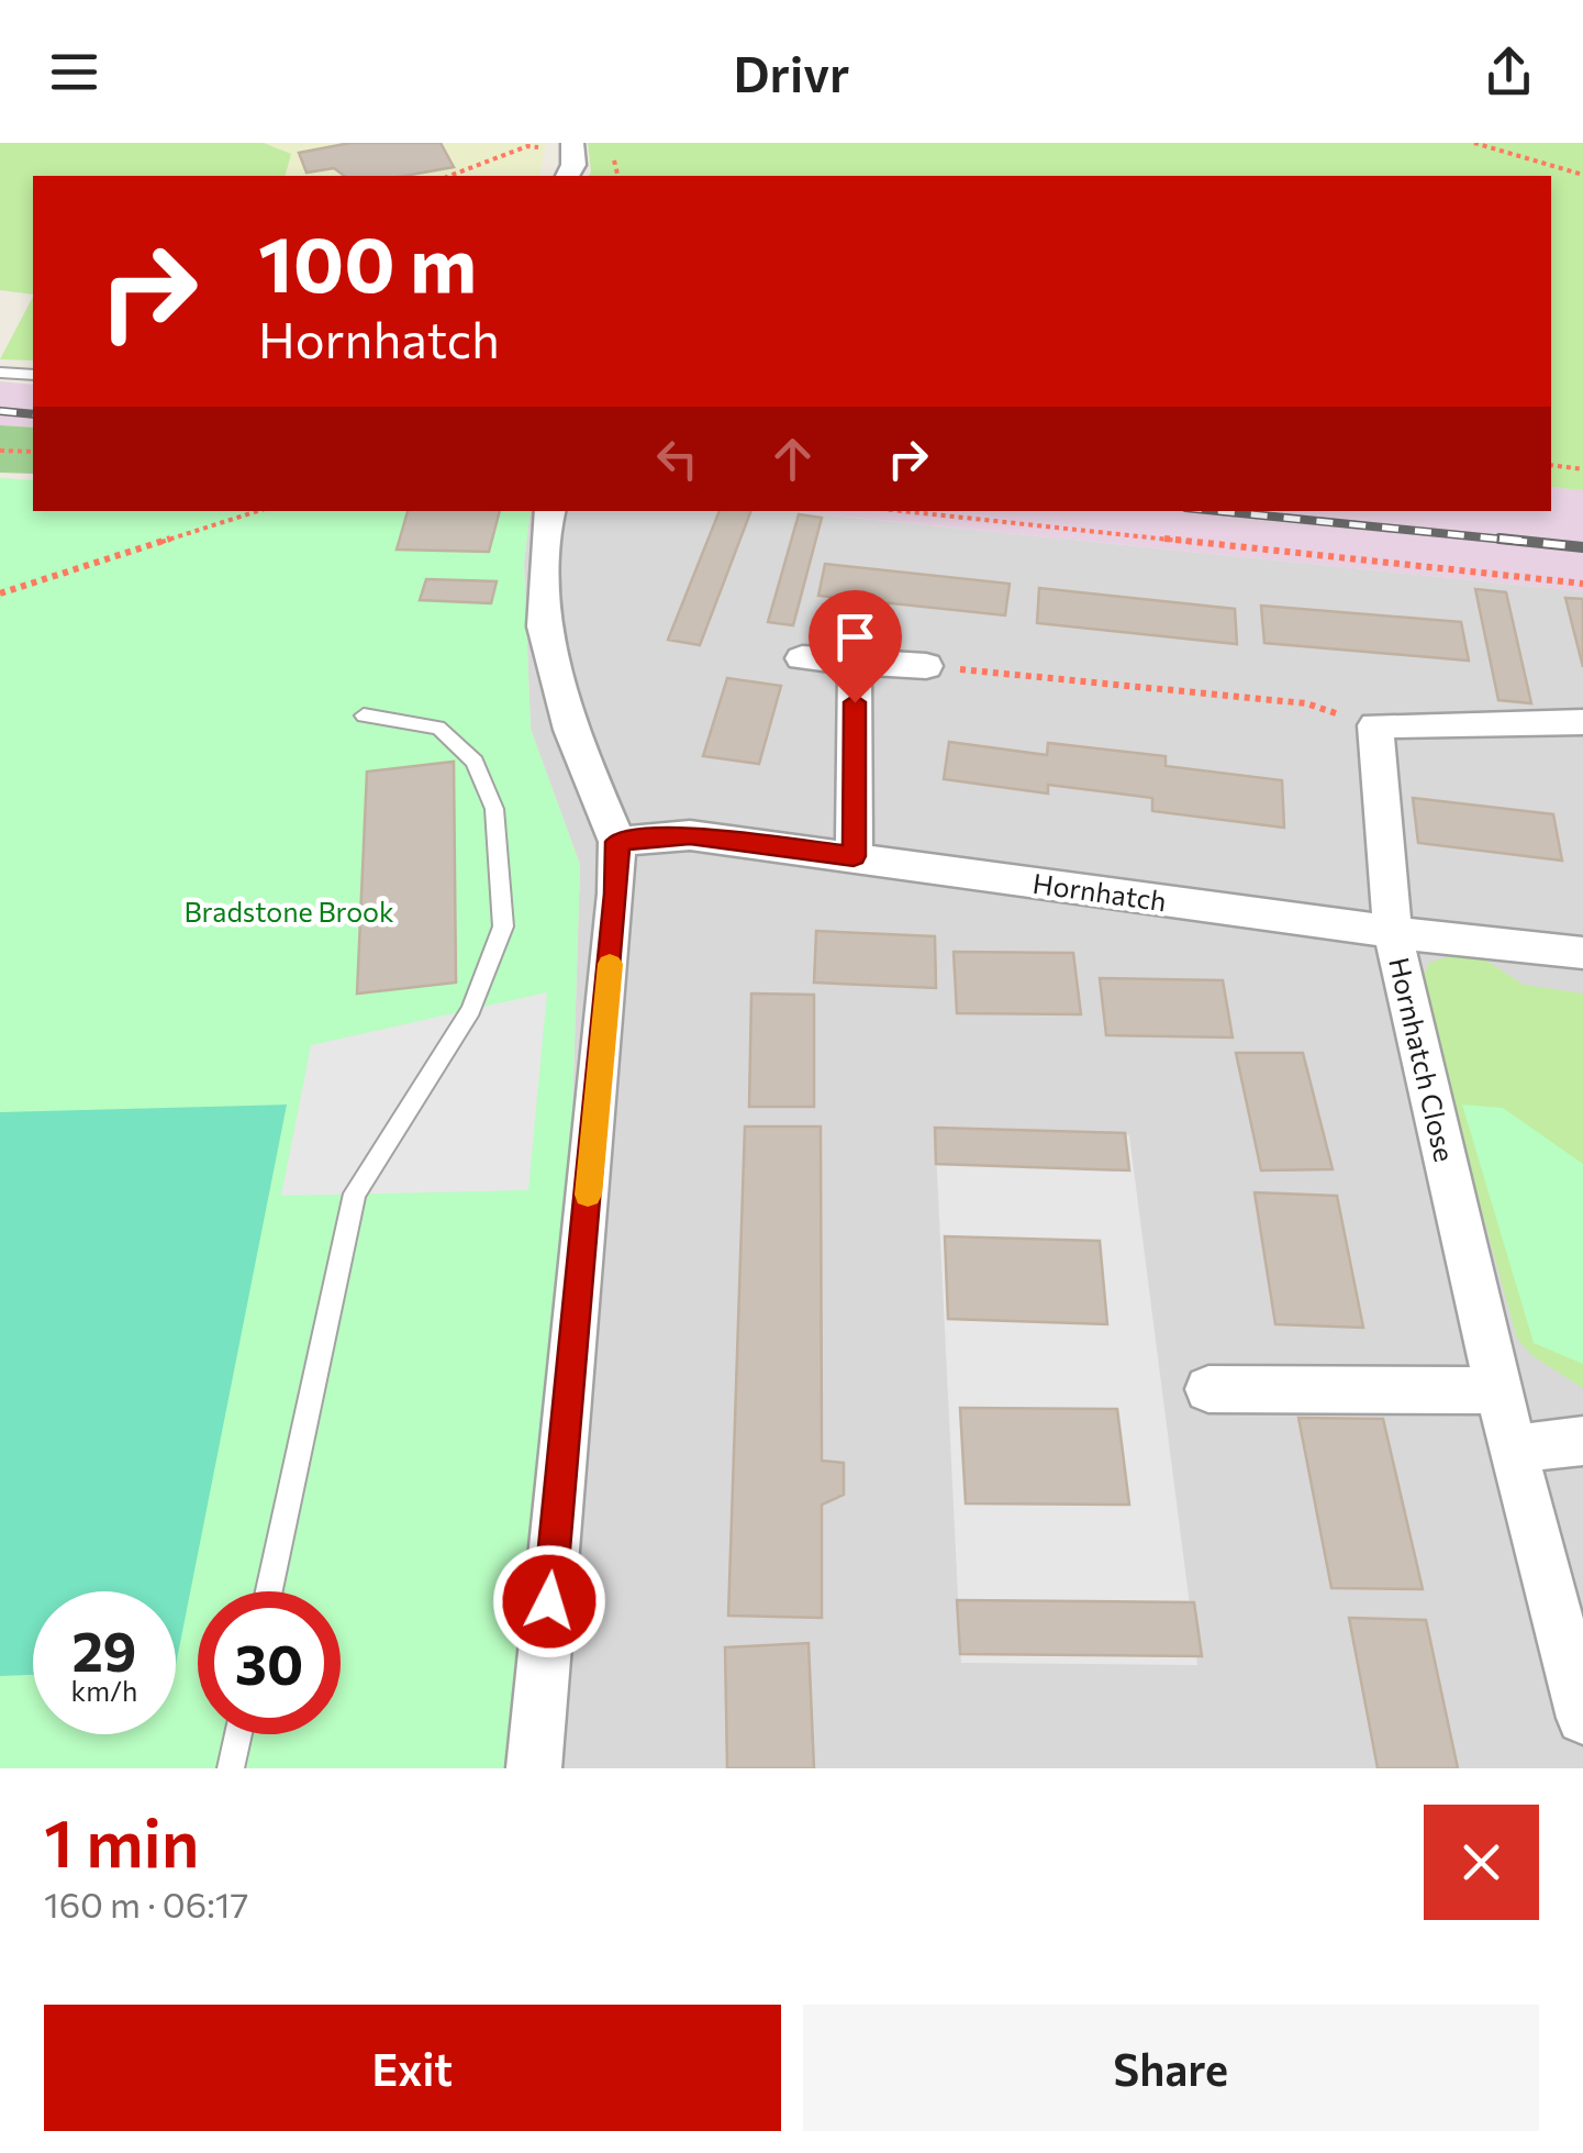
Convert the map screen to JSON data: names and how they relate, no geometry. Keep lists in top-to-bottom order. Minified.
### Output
{"streets":{"street":["Hornhatch","Hornhatch Close"]},"crossings":[["Hornhatch","Hornhatch Close"]],"parks":["Bradstone Brook"],"page":{"header":"Drivr","turn":["100 m","Hornhatch"],"speed":"29 km/h","limit":"30","heading":["1 min","160 m · 06:17"],"buttons":["Exit","Share"]}}
